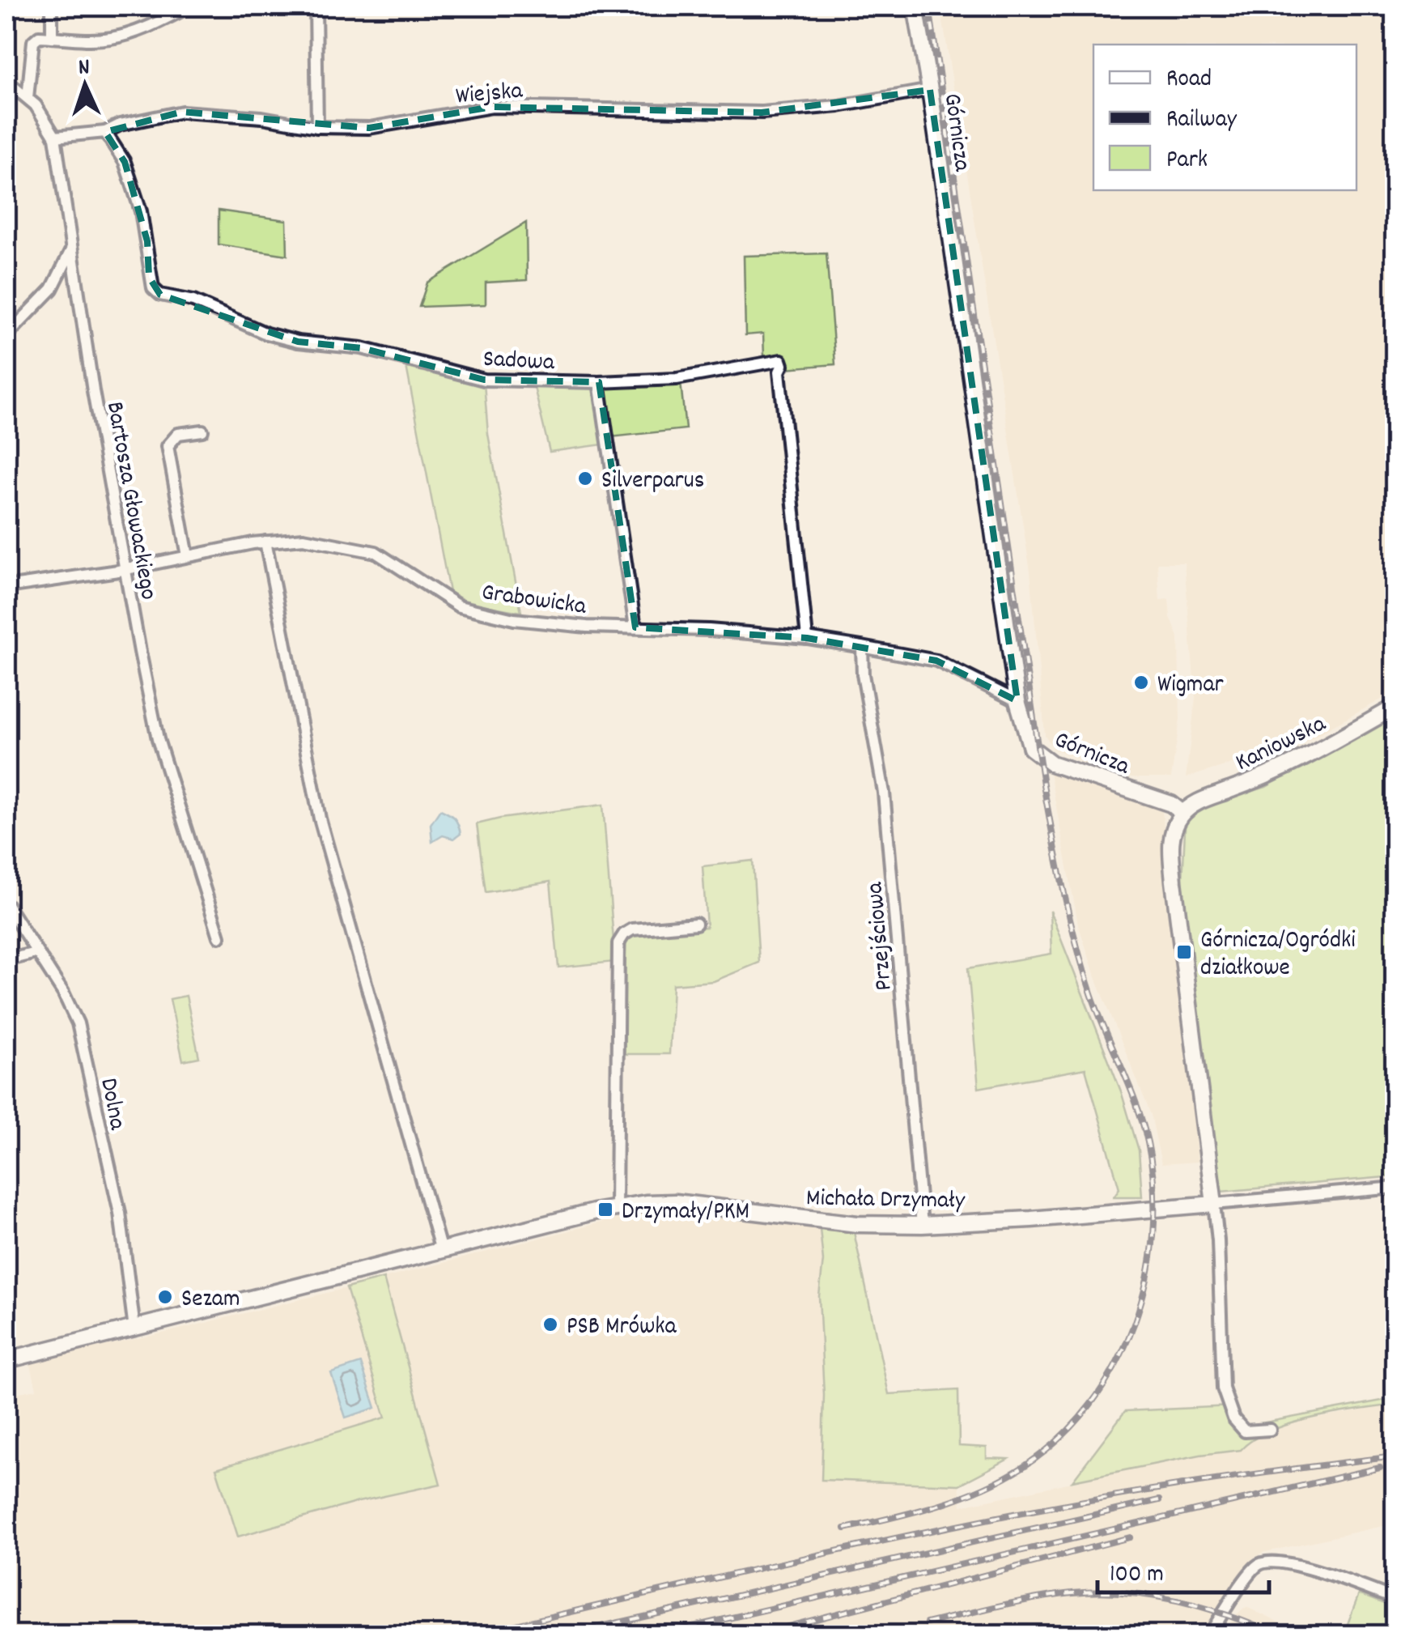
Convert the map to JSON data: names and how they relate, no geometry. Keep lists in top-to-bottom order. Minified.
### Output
{"streets":{"street":["Wiejska","Górnicza","Sadowa","Bartosza Głowackiego","Grabowicka","Kaniowska","Przejściowa","Dolna","Michała Drzymały"]},"crossings":[["Wiejska","Górnicza"],["Wiejska","Sadowa"],["Wiejska","Bartosza Głowackiego"],["Górnicza","Grabowicka"],["Górnicza","Kaniowska"],["Sadowa","Grabowicka"],["Bartosza Głowackiego","Grabowicka"],["Grabowicka","Przejściowa"],["Przejściowa","Michała Drzymały"],["Dolna","Michała Drzymały"]],"places":{"other":["Silverparus","Wigmar","Sezam","PSB Mrówka"],"transit":["Górnicza/Ogródki działkowe","Drzymały/PKM"]},"legend":["Road","Railway","Park"],"scale_bar":"100 m","north":"top"}
